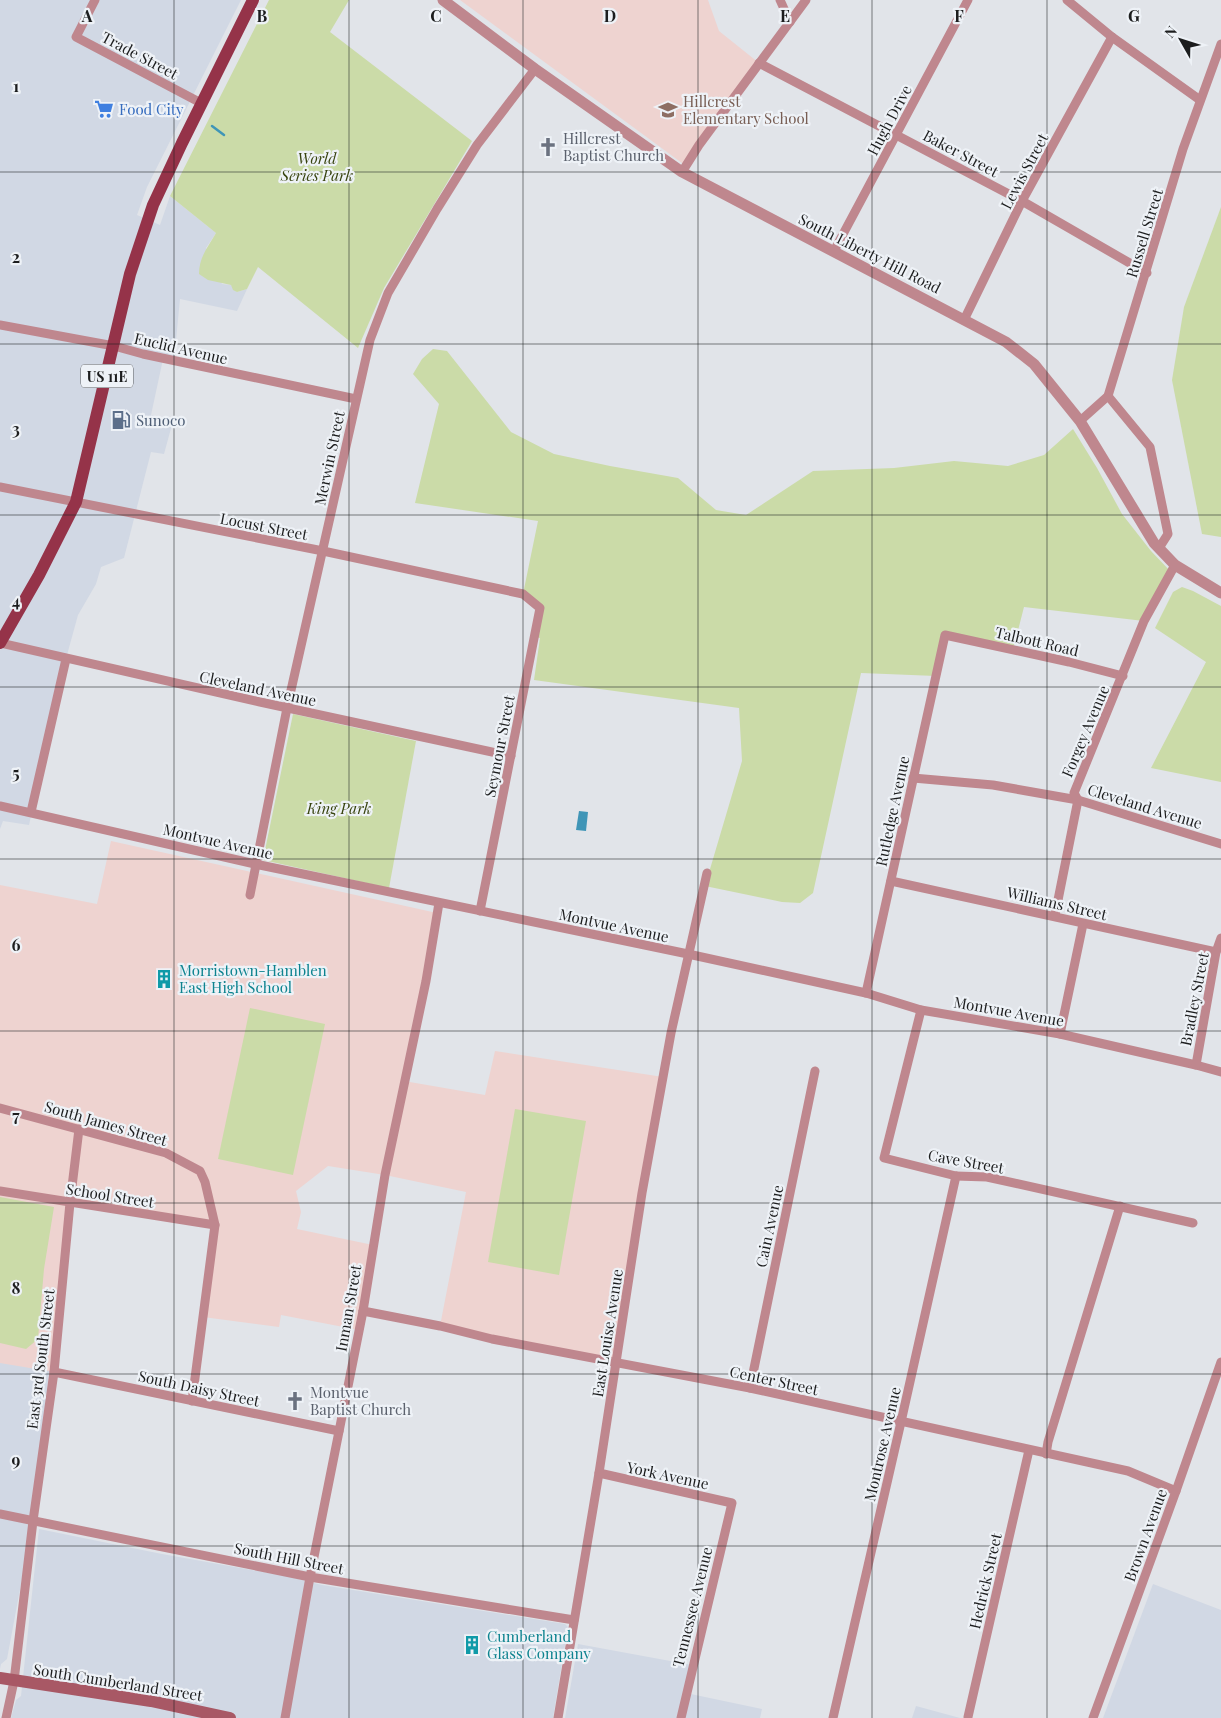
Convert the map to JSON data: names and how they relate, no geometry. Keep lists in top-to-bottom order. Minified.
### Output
{"streets":{"main road":["US 11E","South Cumberland Street"],"street":["Trade Street","Hugh Drive","Baker Street","Lewis Street","Russell Street","South Liberty Hill Road","Euclid Avenue","Merwin Street","Locust Street","Talbott Road","Cleveland Avenue","Forgey Avenue","Seymour Street","Rutledge Avenue","Montvue Avenue","Williams Street","Bradley Street","South James Street","Cave Street","School Street","Cain Avenue","Inman Street","East Louise Avenue","East 3rd South Street","Center Street","South Daisy Street","Montrose Avenue","York Avenue","Brown Avenue","South Hill Street","Hedrick Street","Tennessee Avenue"]},"crossings":[["Trade Street","US 11E"],["Hugh Drive","Baker Street"],["Hugh Drive","South Liberty Hill Road"],["Baker Street","Lewis Street"],["Baker Street","Russell Street"],["Lewis Street","South Liberty Hill Road"],["South Liberty Hill Road","Merwin Street"],["South Liberty Hill Road","Forgey Avenue"],["Euclid Avenue","US 11E"],["Euclid Avenue","Merwin Street"],["US 11E","Locust Street"],["US 11E","Cleveland Avenue"],["Merwin Street","Locust Street"],["Merwin Street","Cleveland Avenue"],["Merwin Street","Montvue Avenue"],["Locust Street","Seymour Street"],["Talbott Road","Forgey Avenue"],["Talbott Road","Rutledge Avenue"],["Cleveland Avenue","Forgey Avenue"],["Cleveland Avenue","Seymour Street"],["Cleveland Avenue","Rutledge Avenue"],["Forgey Avenue","Williams Street"],["Seymour Street","Montvue Avenue"],["Rutledge Avenue","Montvue Avenue"],["Rutledge Avenue","Williams Street"],["Montvue Avenue","Bradley Street"],["Montvue Avenue","Cave Street"],["Montvue Avenue","Inman Street"],["Montvue Avenue","East Louise Avenue"],["Williams Street","Bradley Street"],["South James Street","School Street"],["South James Street","East 3rd South Street"],["Cave Street","Montrose Avenue"],["School Street","East 3rd South Street"],["Cain Avenue","Center Street"],["Inman Street","Center Street"],["Inman Street","South Daisy Street"],["Inman Street","South Hill Street"],["East Louise Avenue","Center Street"],["East Louise Avenue","York Avenue"],["East Louise Avenue","South Hill Street"],["East 3rd South Street","South Daisy Street"],["East 3rd South Street","South Hill Street"],["East 3rd South Street","South Cumberland Street"],["Center Street","Montrose Avenue"],["Center Street","Brown Avenue"],["Center Street","Hedrick Street"],["York Avenue","Tennessee Avenue"]],"parks":["World Series Park","King Park"],"places":{"supermarket":["Food City"],"school or university":["Hillcrest Elementary School"],"church":["Hillcrest Baptist Church","Montvue Baptist Church"],"fuel station":["Sunoco"],"building":["Morristown-Hamblen East High School","Cumberland Glass Company"]},"north":"top left","grid":{"columns":["A","B","C","D","E","F","G"],"rows":["1","2","3","4","5","6","7","8","9"]}}
